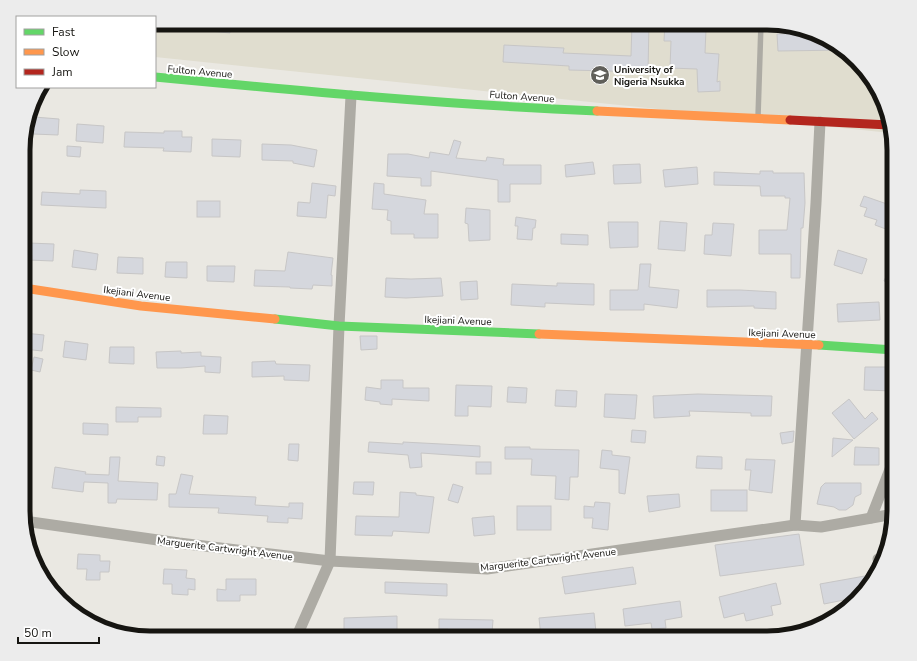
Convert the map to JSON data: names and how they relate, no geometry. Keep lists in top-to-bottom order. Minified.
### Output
{"streets":{"street":["Fulton Avenue","Ikejiani Avenue","Marguerite Cartwright Avenue"]},"places":{"school or university":["University of Nigeria Nsukka"]},"legend":["Fast","Slow","Jam"],"scale_bar":"50 m"}
